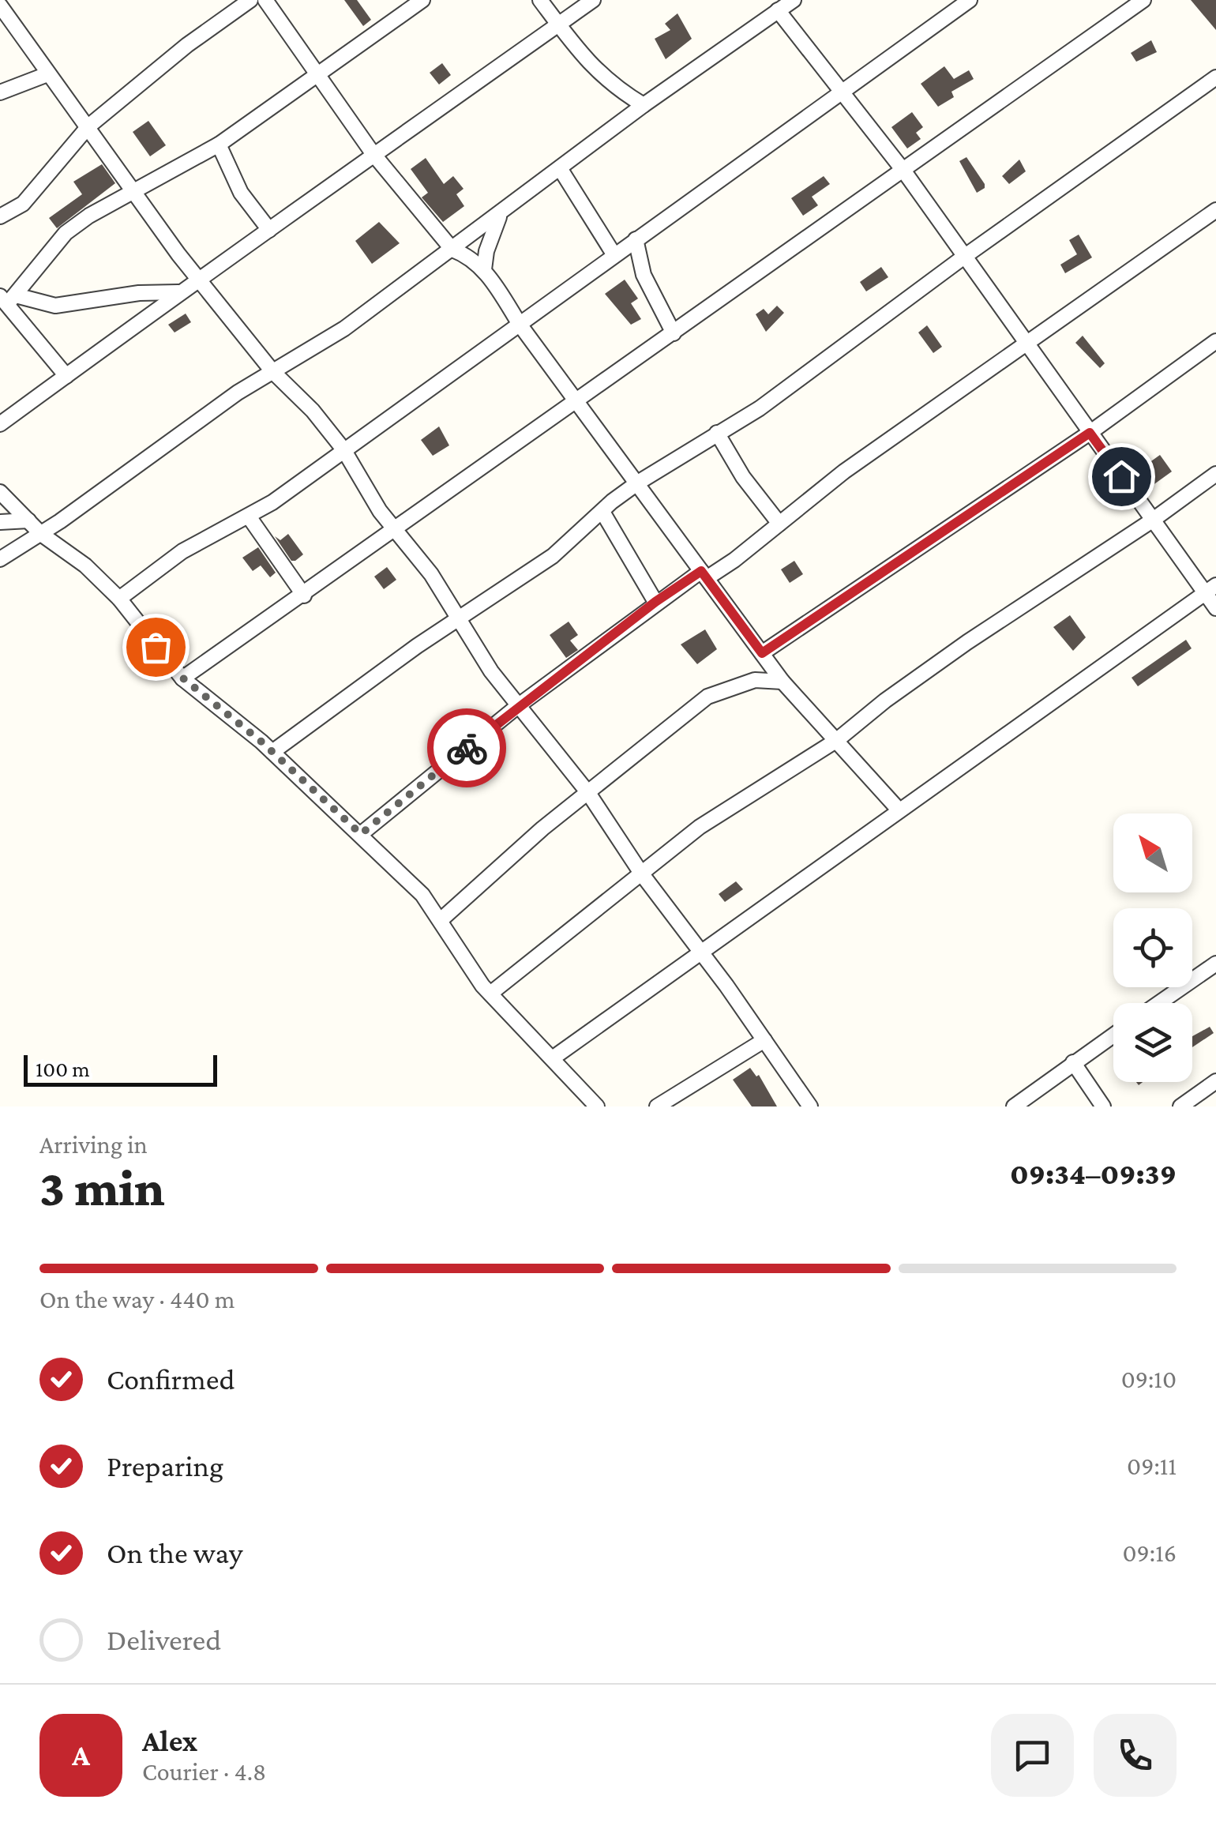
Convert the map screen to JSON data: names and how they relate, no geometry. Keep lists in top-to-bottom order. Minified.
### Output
{"scale_bar":"100 m","north":"top left","page":{"scale":"100 m","heading":["3 min","Arriving in","09:34–09:39"],"panel":["Alex","Courier · 4.8"],"bar":"On the way · 440 m","list":[["Confirmed","09:10"],["Preparing","09:11"],["On the way","09:16"],"Delivered"],"round":"A"}}
